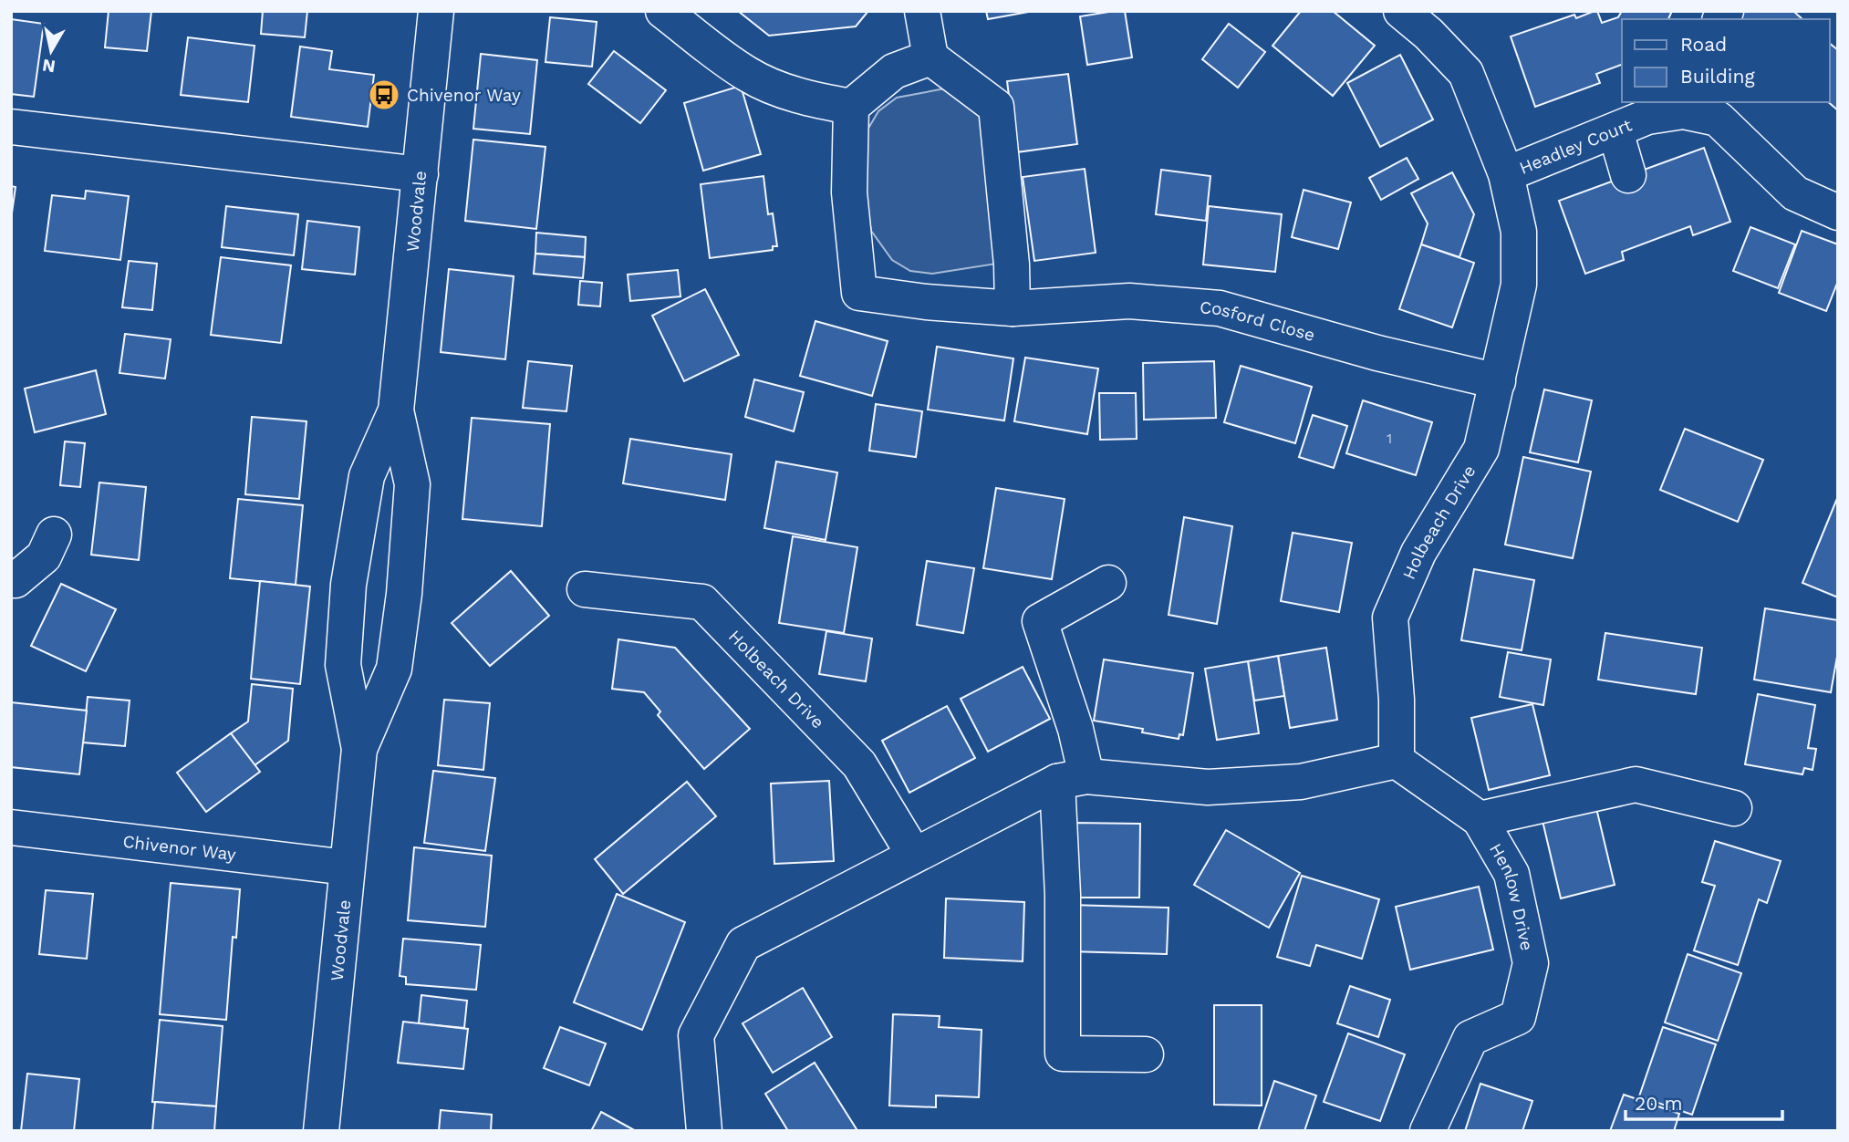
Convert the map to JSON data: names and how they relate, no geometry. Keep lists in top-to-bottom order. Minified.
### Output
{"streets":{"street":["Headley Court","Woodvale","Cosford Close","Holbeach Drive","Chivenor Way","Henlow Drive"]},"crossings":[["Headley Court","Holbeach Drive"],["Woodvale","Chivenor Way"],["Cosford Close","Holbeach Drive"],["Holbeach Drive","Henlow Drive"]],"places":{"bus stop":["Chivenor Way"]},"house_numbers":["1"],"legend":["Road","Building"],"scale_bar":"20 m","north":"bottom"}
